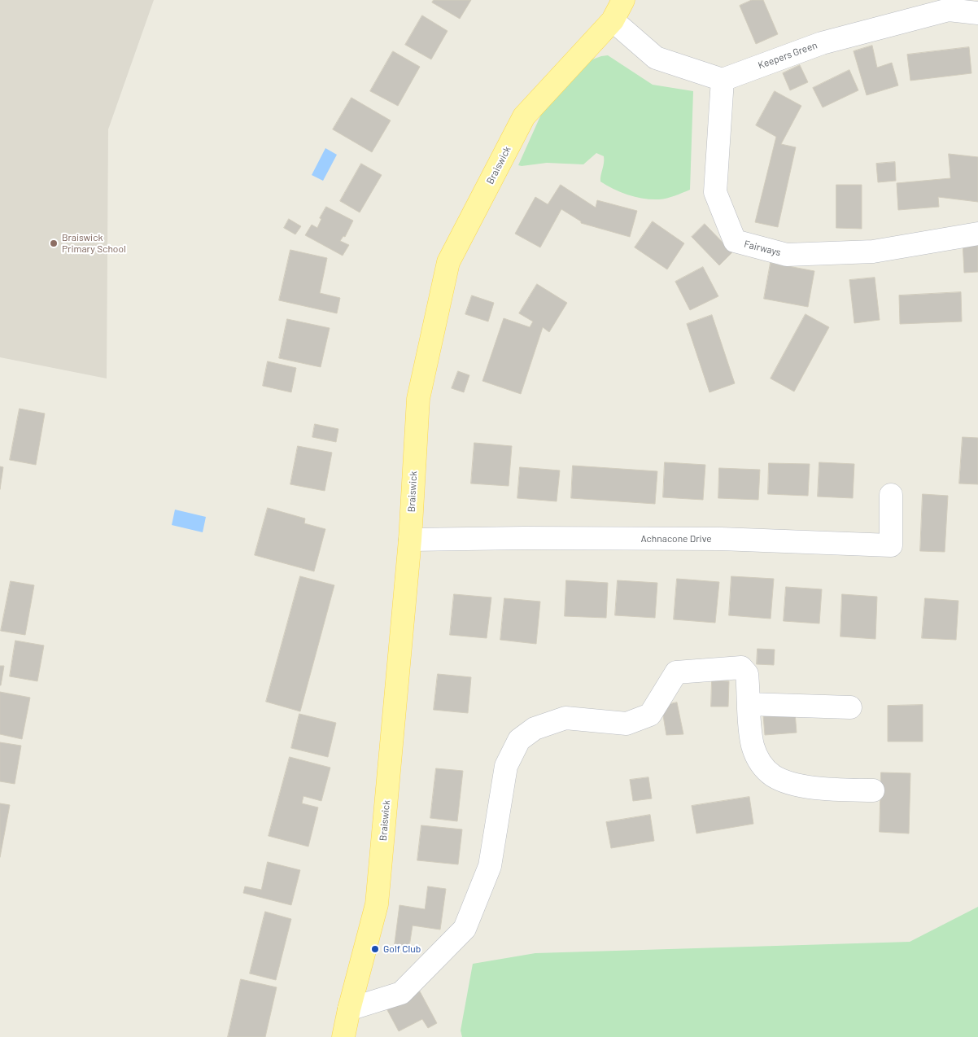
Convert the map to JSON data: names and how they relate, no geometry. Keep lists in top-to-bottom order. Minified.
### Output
{"streets":{"main road":["Braiswick"],"street":["Keepers Green","Fairways","Achnacone Drive"]},"crossings":[["Keepers Green","Fairways"],["Braiswick","Achnacone Drive"]],"places":["Braiswick Primary School","Golf Club"]}
